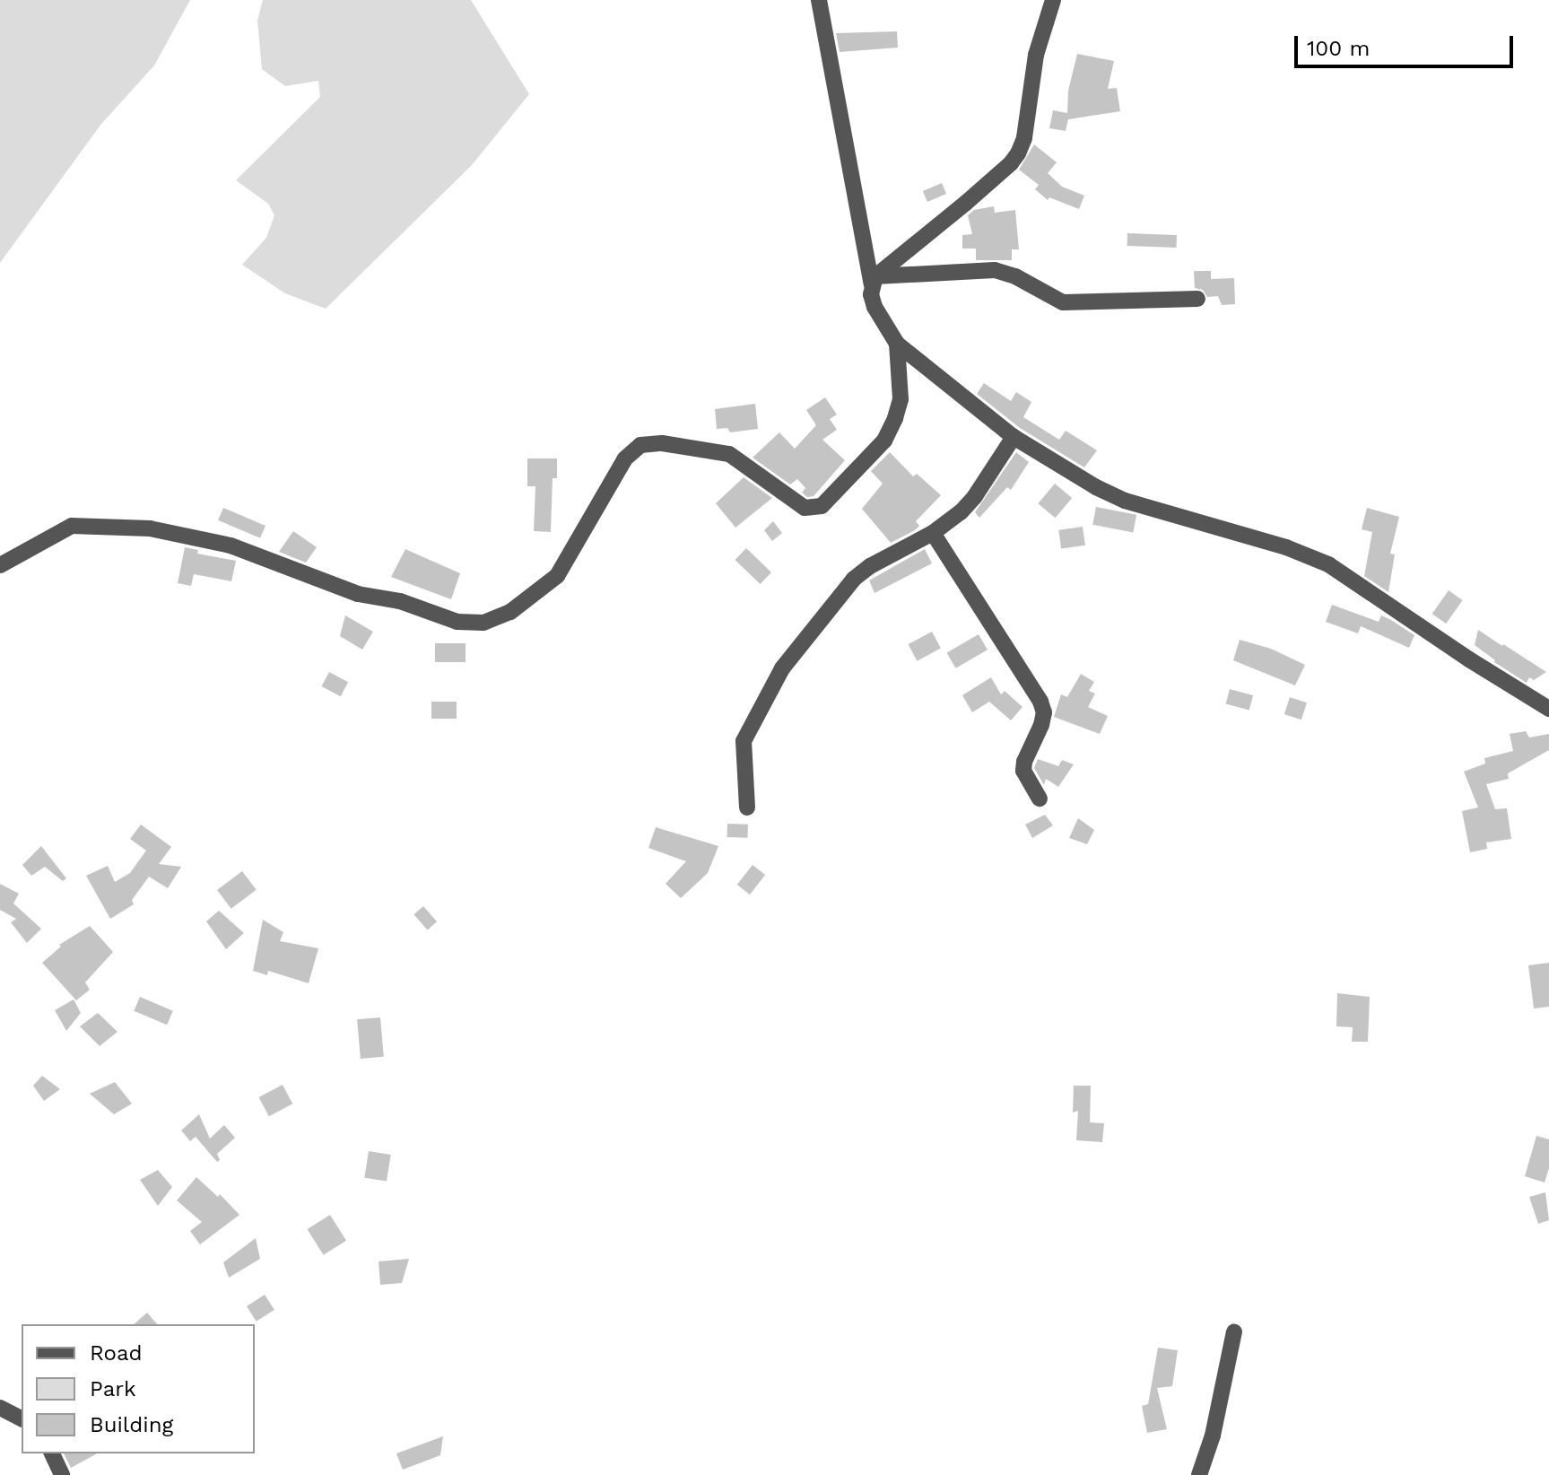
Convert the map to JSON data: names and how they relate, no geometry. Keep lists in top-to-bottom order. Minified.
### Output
{"legend":["Road","Park","Building"],"scale_bar":"100 m"}
